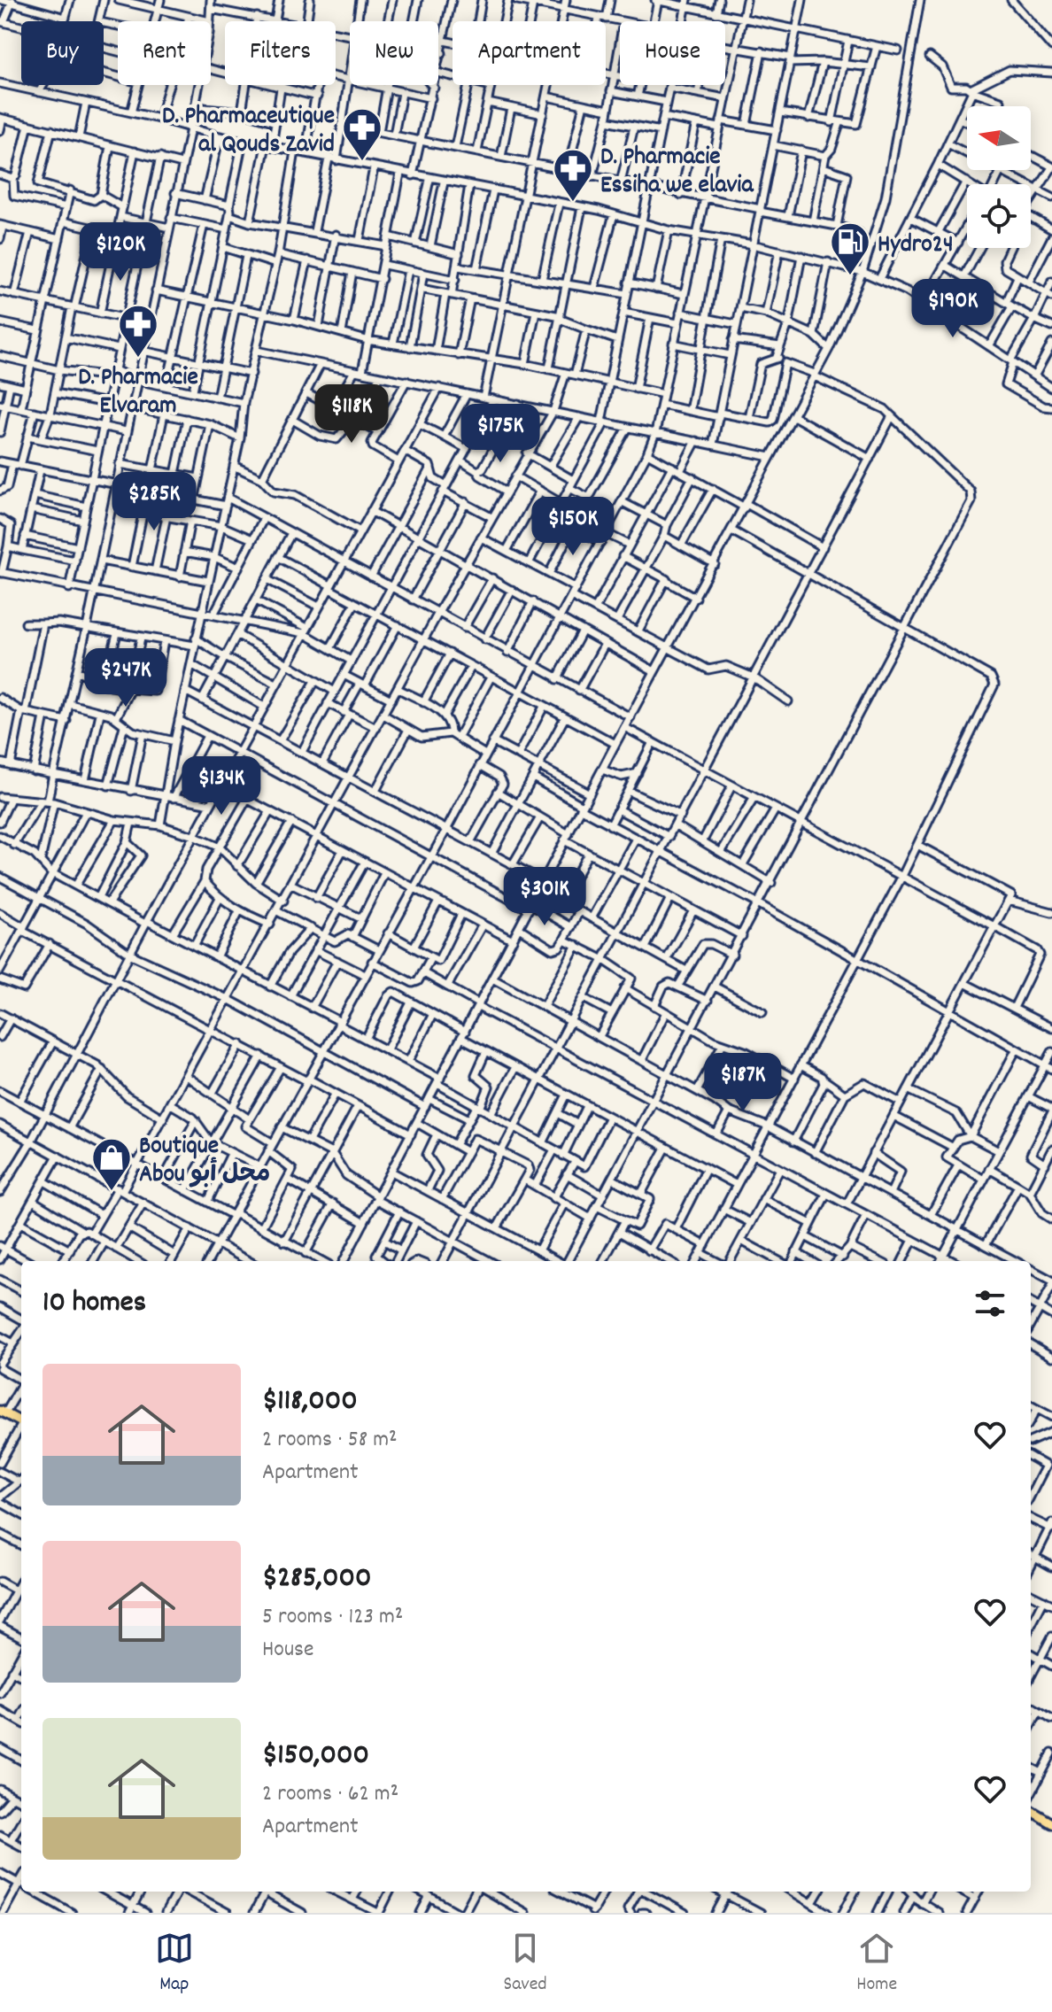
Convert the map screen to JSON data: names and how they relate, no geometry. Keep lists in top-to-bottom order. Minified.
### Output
{"places":{"pharmacy":["D. Pharmaceutique al Qouds Zavid","D. Pharmacie Essiha we elavia","D. Pharmacie Elvaram"],"fuel station":["Hydro24"],"shop":["Boutique Abou محل أبو"]},"north":"left","page":{"chip":["Buy","Rent","Filters","New","Apartment","House"],"price":["$120K","$190K","$118K","$175K","$285K","$150K","$247K","$134K","$301K","$187K"],"heading":"10 homes","list":[{"name":"$118,000","note":"2 rooms · 58 m² · Apartment"},{"name":"$285,000","note":"5 rooms · 123 m² · House"},{"name":"$150,000","note":"2 rooms · 62 m² · Apartment"}],"tabs":["Map","Saved","Home"]}}
